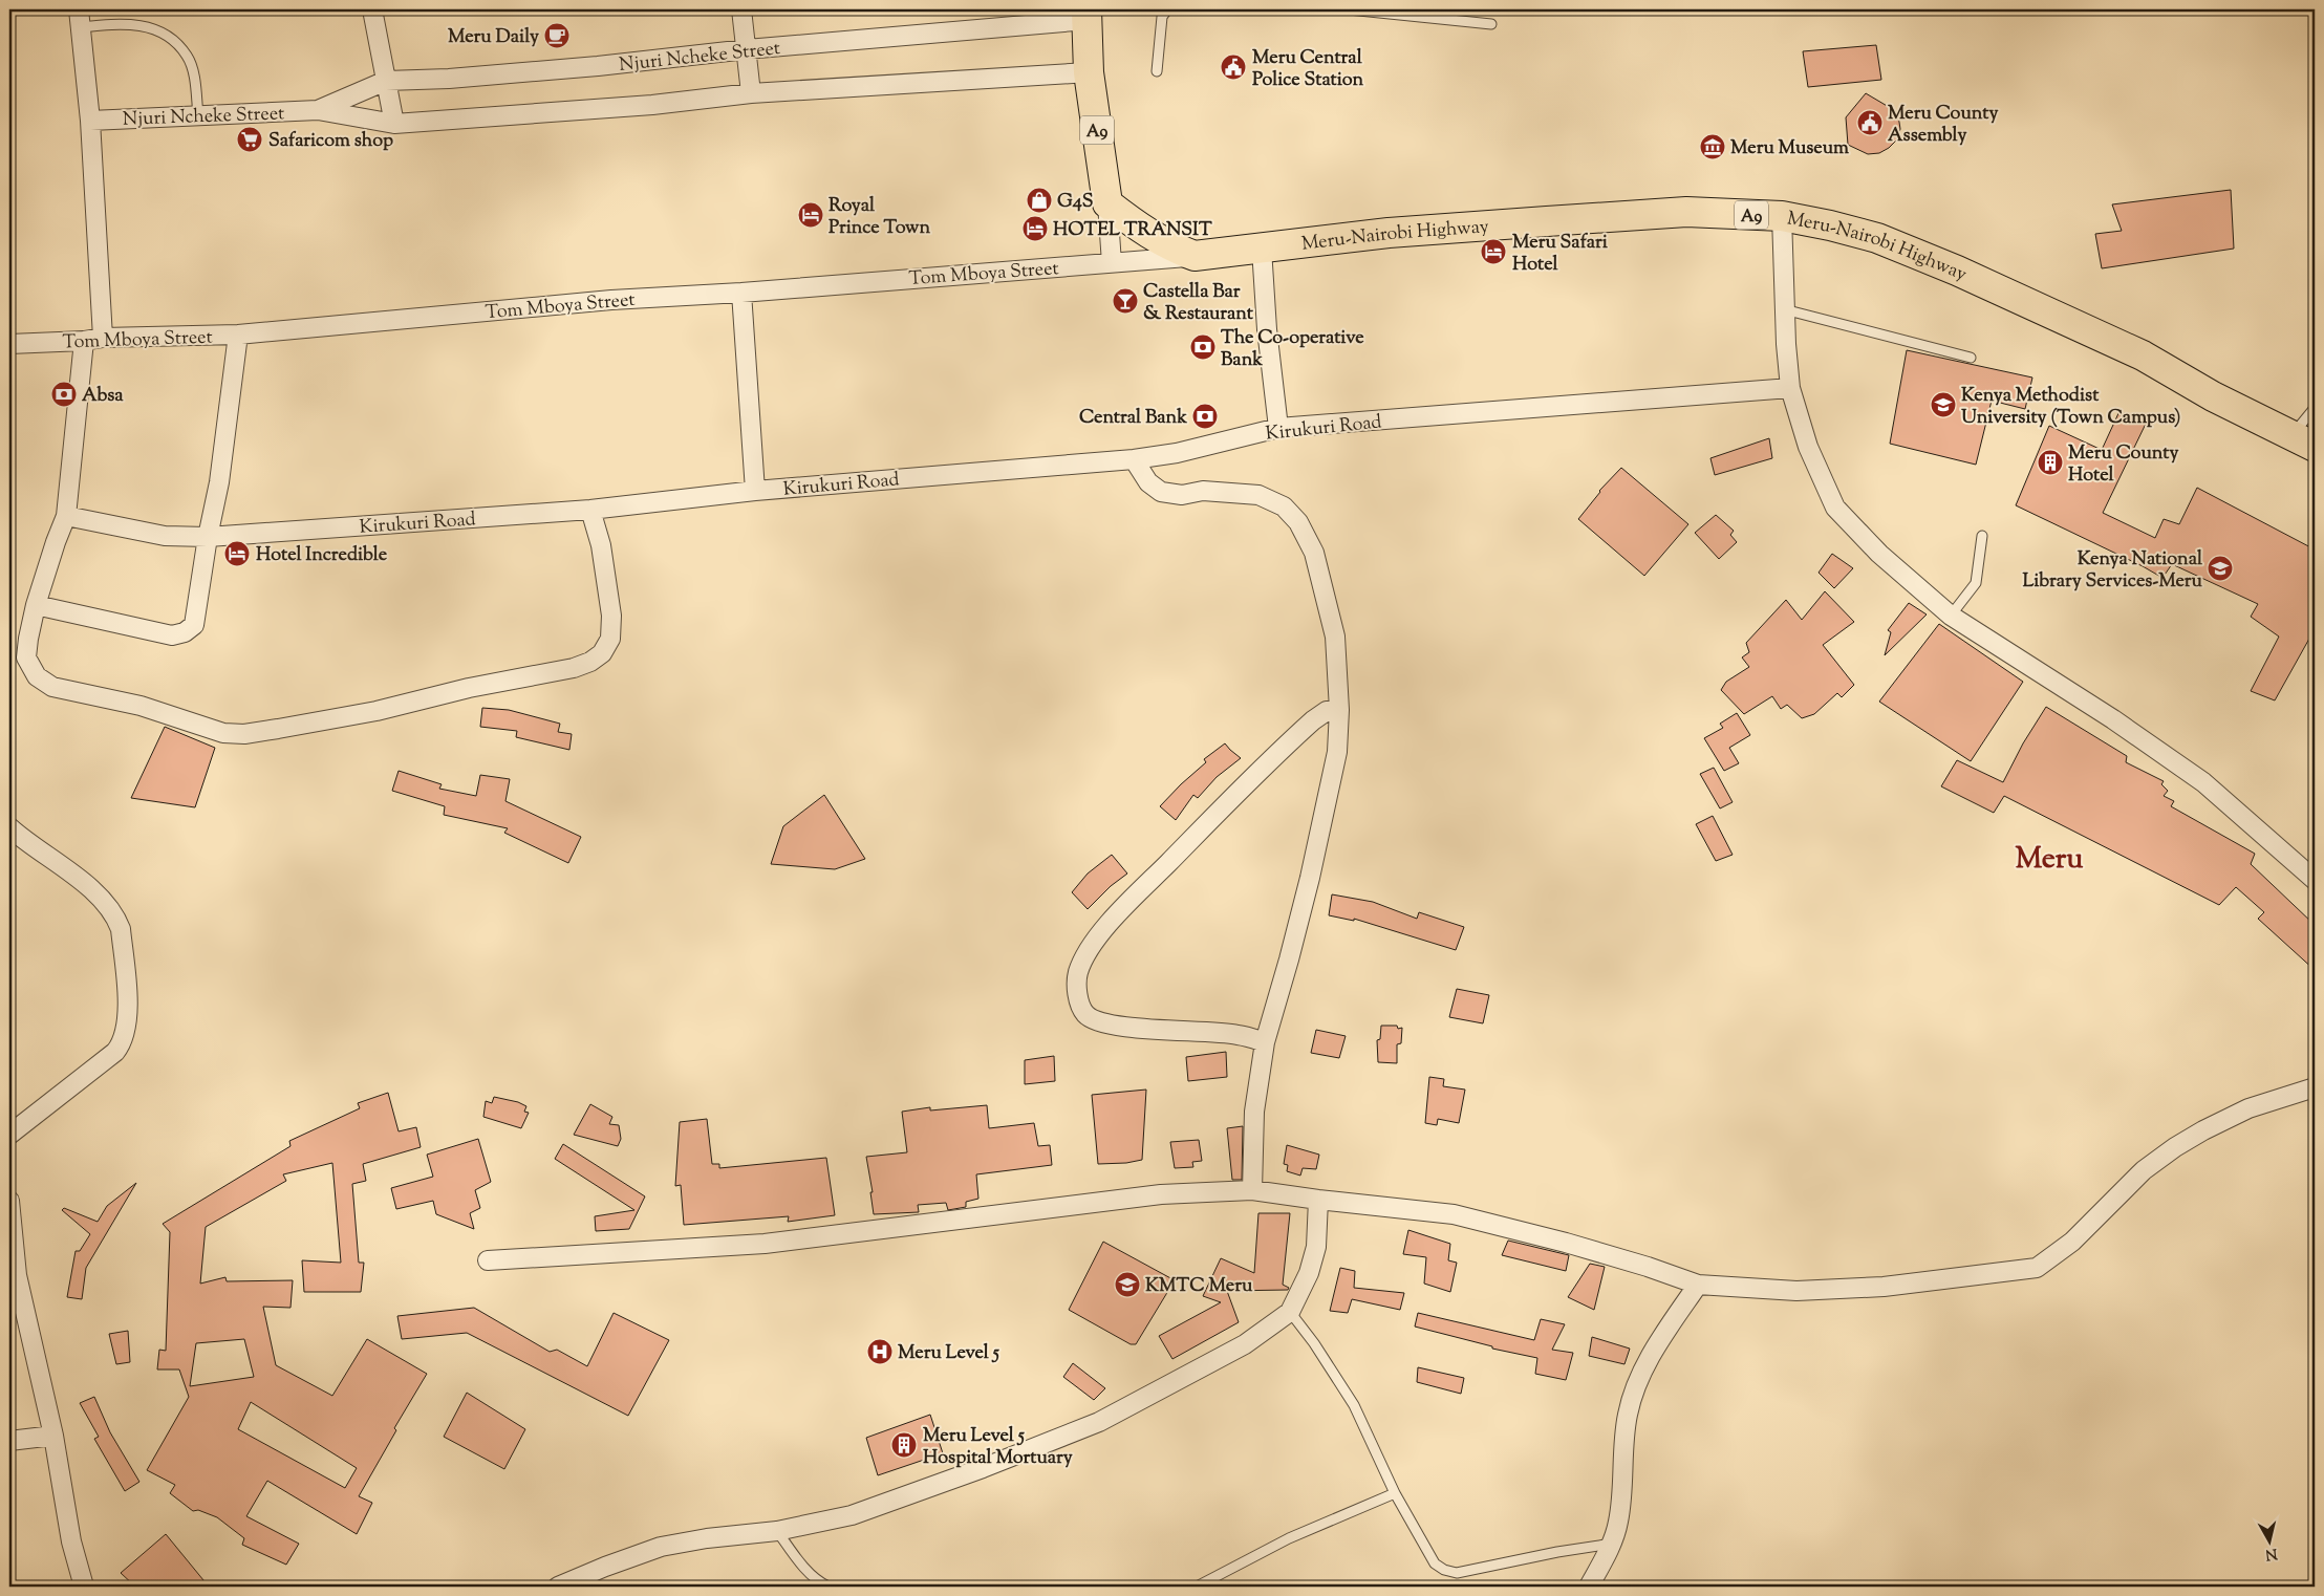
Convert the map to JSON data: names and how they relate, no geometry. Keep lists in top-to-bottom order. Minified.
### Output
{"streets":{"highway":["A9","Meru-Nairobi Highway"],"street":["Njuri Ncheke Street","Tom Mboya Street","Kirukuri Road"]},"crossings":[["Njuri Ncheke Street","A9"],["A9","Meru-Nairobi Highway"],["Meru-Nairobi Highway","Tom Mboya Street"]],"districts":["Meru"],"places":{"cafe":["Meru Daily"],"public building":["Meru Central Police Station","Meru County Assembly"],"supermarket":["Safaricom shop"],"museum":["Meru Museum"],"shop":["G4S"],"hotel":["Royal Prince Town","HOTEL TRANSIT","Meru Safari Hotel","Hotel Incredible"],"bar":["Castella Bar & Restaurant"],"bank":["The Co-operative Bank","Absa","Central Bank"],"school or university":["Kenya Methodist University (Town Campus)","Kenya National Library Services-Meru","KMTC Meru"],"building":["Meru County Hotel","Meru Level 5 Hospital Mortuary"],"hospital":["Meru Level 5"]},"north":"bottom"}
